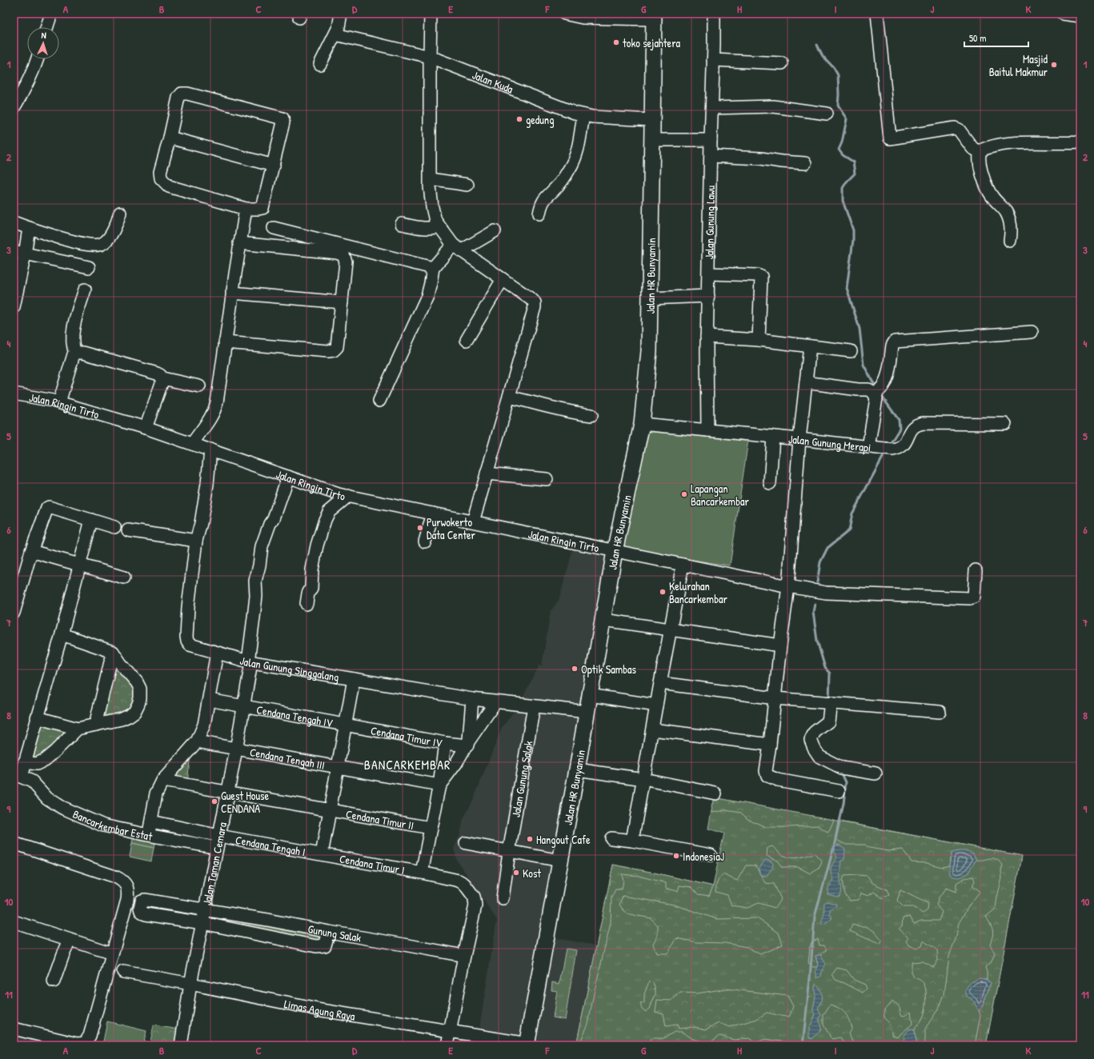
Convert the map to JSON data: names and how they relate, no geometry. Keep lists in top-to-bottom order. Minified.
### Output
{"streets":{"main road":["Jalan HR Bunyamin"],"street":["Jalan Kuda","Jalan Gunung Lawu","Jalan Ringin Tirto","Jalan Gunung Merapi","Jalan Gunung Singgalang","Cendana Tengah IV","Cendana Timur IV","Cendana Tengah III","Jalan Gunung Salak","Cendana Timur II","Bancarkembar Estat","Cendana Tengah I","Jalan Taman Cemara","Cendana Timur I","Gunung Salak","Limas Agung Raya"]},"crossings":[["Jalan Kuda","Jalan HR Bunyamin"],["Jalan Gunung Lawu","Jalan Gunung Merapi"],["Jalan HR Bunyamin","Jalan Ringin Tirto"],["Jalan HR Bunyamin","Jalan Gunung Merapi"],["Jalan HR Bunyamin","Jalan Gunung Singgalang"],["Jalan HR Bunyamin","Limas Agung Raya"],["Jalan Ringin Tirto","Jalan Gunung Singgalang"],["Jalan Ringin Tirto","Jalan Taman Cemara"],["Jalan Gunung Singgalang","Jalan Gunung Salak"],["Jalan Gunung Singgalang","Jalan Taman Cemara"],["Cendana Tengah IV","Cendana Timur IV"],["Cendana Tengah IV","Jalan Taman Cemara"],["Cendana Tengah III","Jalan Taman Cemara"],["Cendana Timur II","Jalan Taman Cemara"],["Bancarkembar Estat","Jalan Taman Cemara"],["Cendana Tengah I","Jalan Taman Cemara"],["Cendana Tengah I","Cendana Timur I"],["Jalan Taman Cemara","Gunung Salak"],["Jalan Taman Cemara","Limas Agung Raya"],["Cendana Timur I","Gunung Salak"],["Cendana Timur I","Limas Agung Raya"]],"districts":["BANCARKEMBAR"],"places":["toko sejahtera","Masjid Baitul Makmur","gedung","Lapangan Bancarkembar","Purwokerto Data Center","Kelurahan Bancarkembar","Optik Sambas","Guest House CENDANA","Hangout Cafe","IndonesiaJ","Kost"],"scale_bar":"50 m","north":"top","grid":{"columns":["A","B","C","D","E","F","G","H","I","J","K"],"rows":["1","2","3","4","5","6","7","8","9","10","11"]}}
